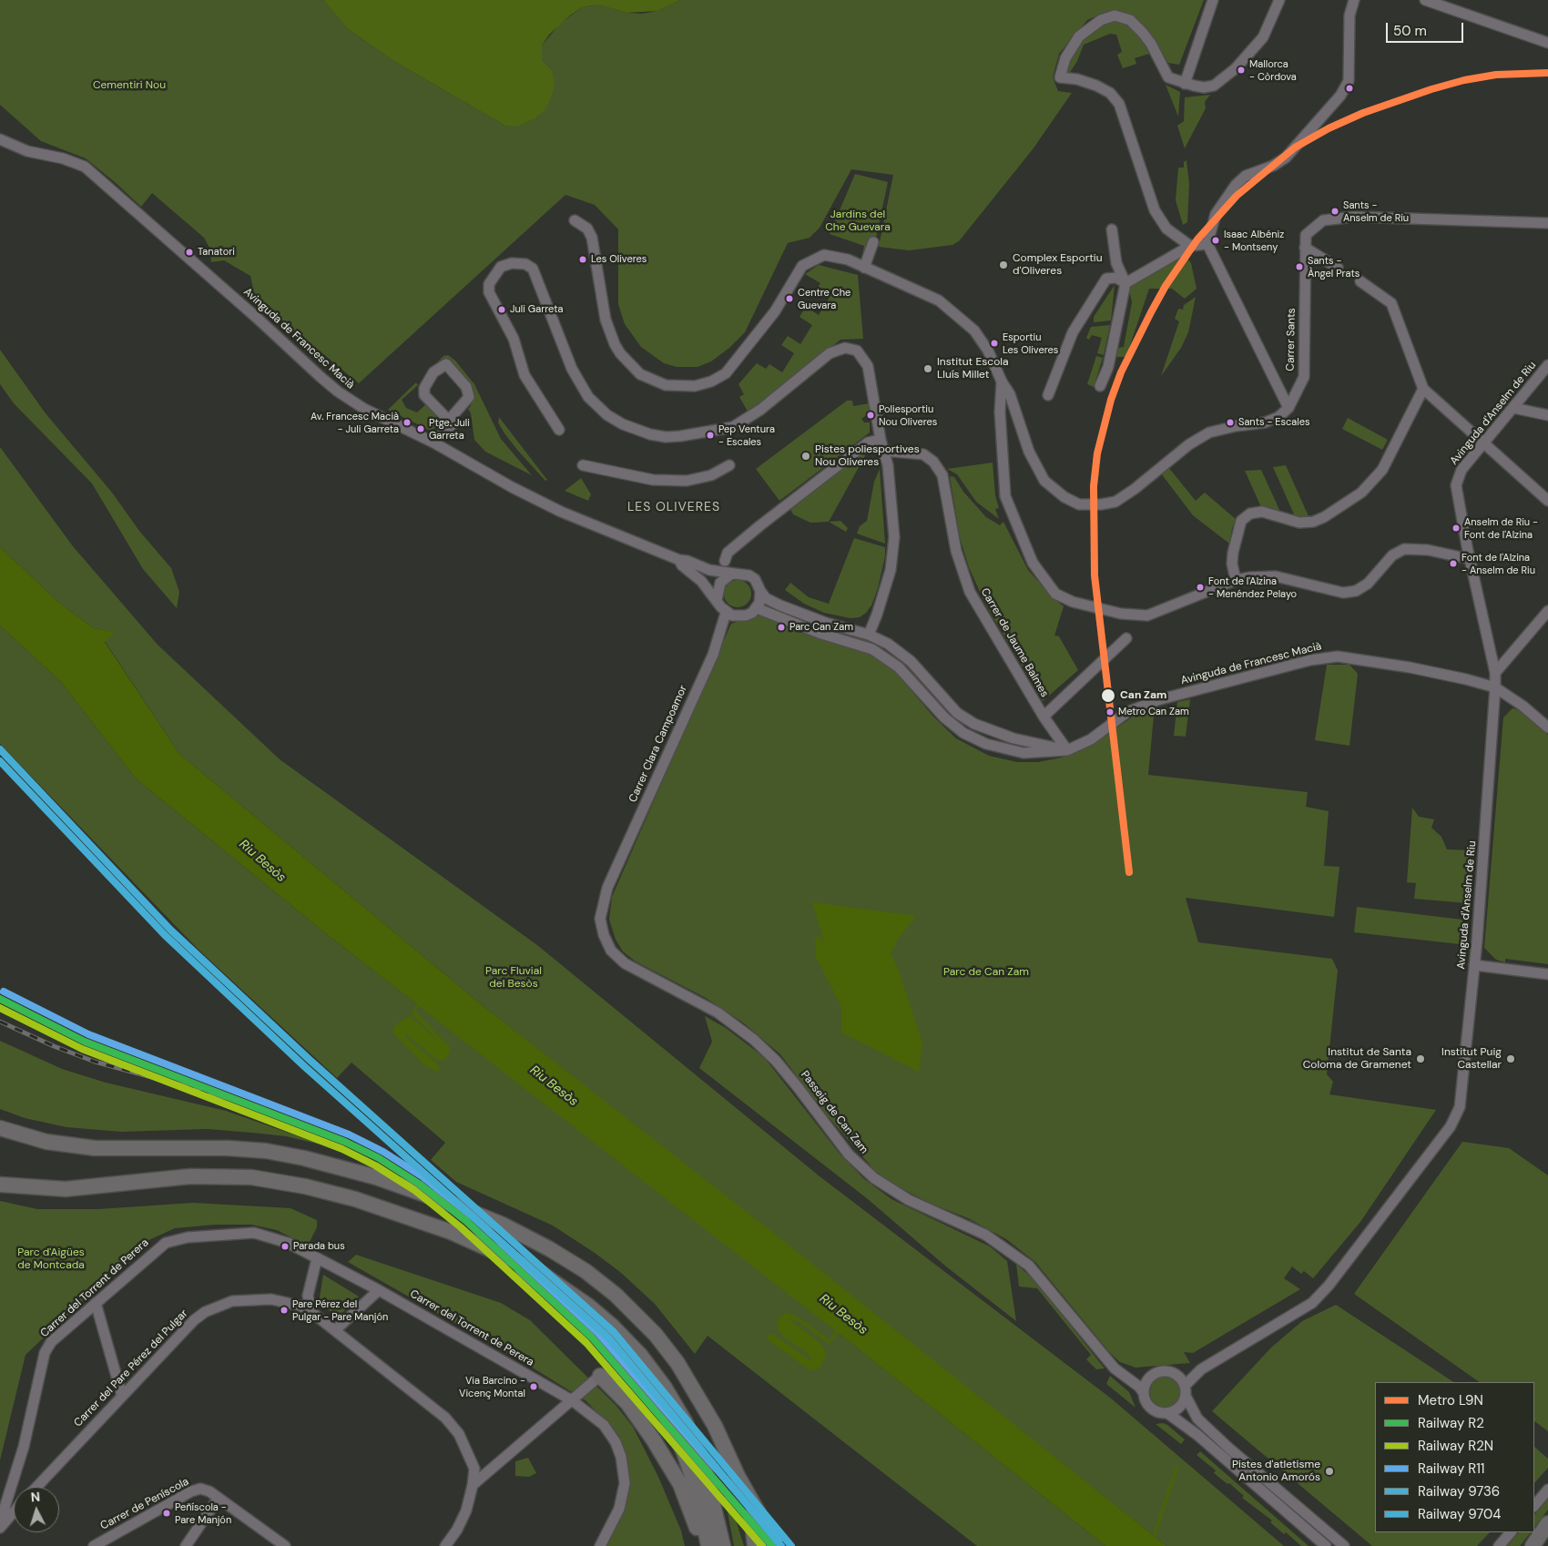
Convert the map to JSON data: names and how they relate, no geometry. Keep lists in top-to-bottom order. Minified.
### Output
{"streets":{"street":["Avinguda de Francesc Macià","Carrer Sants","Avinguda d'Anselm de Riu","Carrer de Jaume Balmes","Carrer Clara Campoamor","Passeig de Can Zam","Carrer del Torrent de Perera","Carrer del Pare Pérez del Pulgar","Carrer de Peníscola"]},"crossings":[["Avinguda de Francesc Macià","Avinguda d'Anselm de Riu"],["Avinguda de Francesc Macià","Carrer de Jaume Balmes"],["Avinguda de Francesc Macià","Carrer Clara Campoamor"],["Avinguda d'Anselm de Riu","Passeig de Can Zam"],["Carrer Clara Campoamor","Passeig de Can Zam"]],"districts":["LES OLIVERES"],"water":["Riu Besòs"],"parks":["Cementiri Nou","Jardins del Che Guevara","Parc Fluvial del Besòs","Parc de Can Zam","Parc d'Aigües de Montcada"],"places":["Mallorca - Còrdova","Sants - Anselm de Riu","Isaac Albéniz - Montseny","Tanatori","Les Oliveres","Complex Esportiu d'Oliveres","Sants - Àngel Prats","Centre Che Guevara","Juli Garreta","Esportiu Les Oliveres","Institut Escola Lluís Millet","Poliesportiu Nou Oliveres","Av. Francesc Macià - Juli Garreta","Sants - Escales","Ptge. Juli Garreta","Pep Ventura - Escales","Pistes poliesportives Nou Oliveres","Anselm de Riu - Font de l'Alzina","Font de l'Alzina - Anselm de Riu","Font de l'Alzina - Menéndez Pelayo","Parc Can Zam","Can Zam","Metro Can Zam","Institut de Santa Coloma de Gramenet","Institut Puig Castellar","Parada bus","Pare Pérez del Pulgar - Pare Manjón","Via Barcino - Vicenç Montal","Pistes d'atletisme Antonio Amorós","Peñíscola - Pare Manjón"],"lines":["metro line L9N","rail line 9736","rail line 9704","rail line R11","rail line R2","rail line R2N"],"legend":["Metro L9N","Railway R2","Railway R2N","Railway R11","Railway 9736","Railway 9704"],"scale_bar":"50 m","north":"top"}
